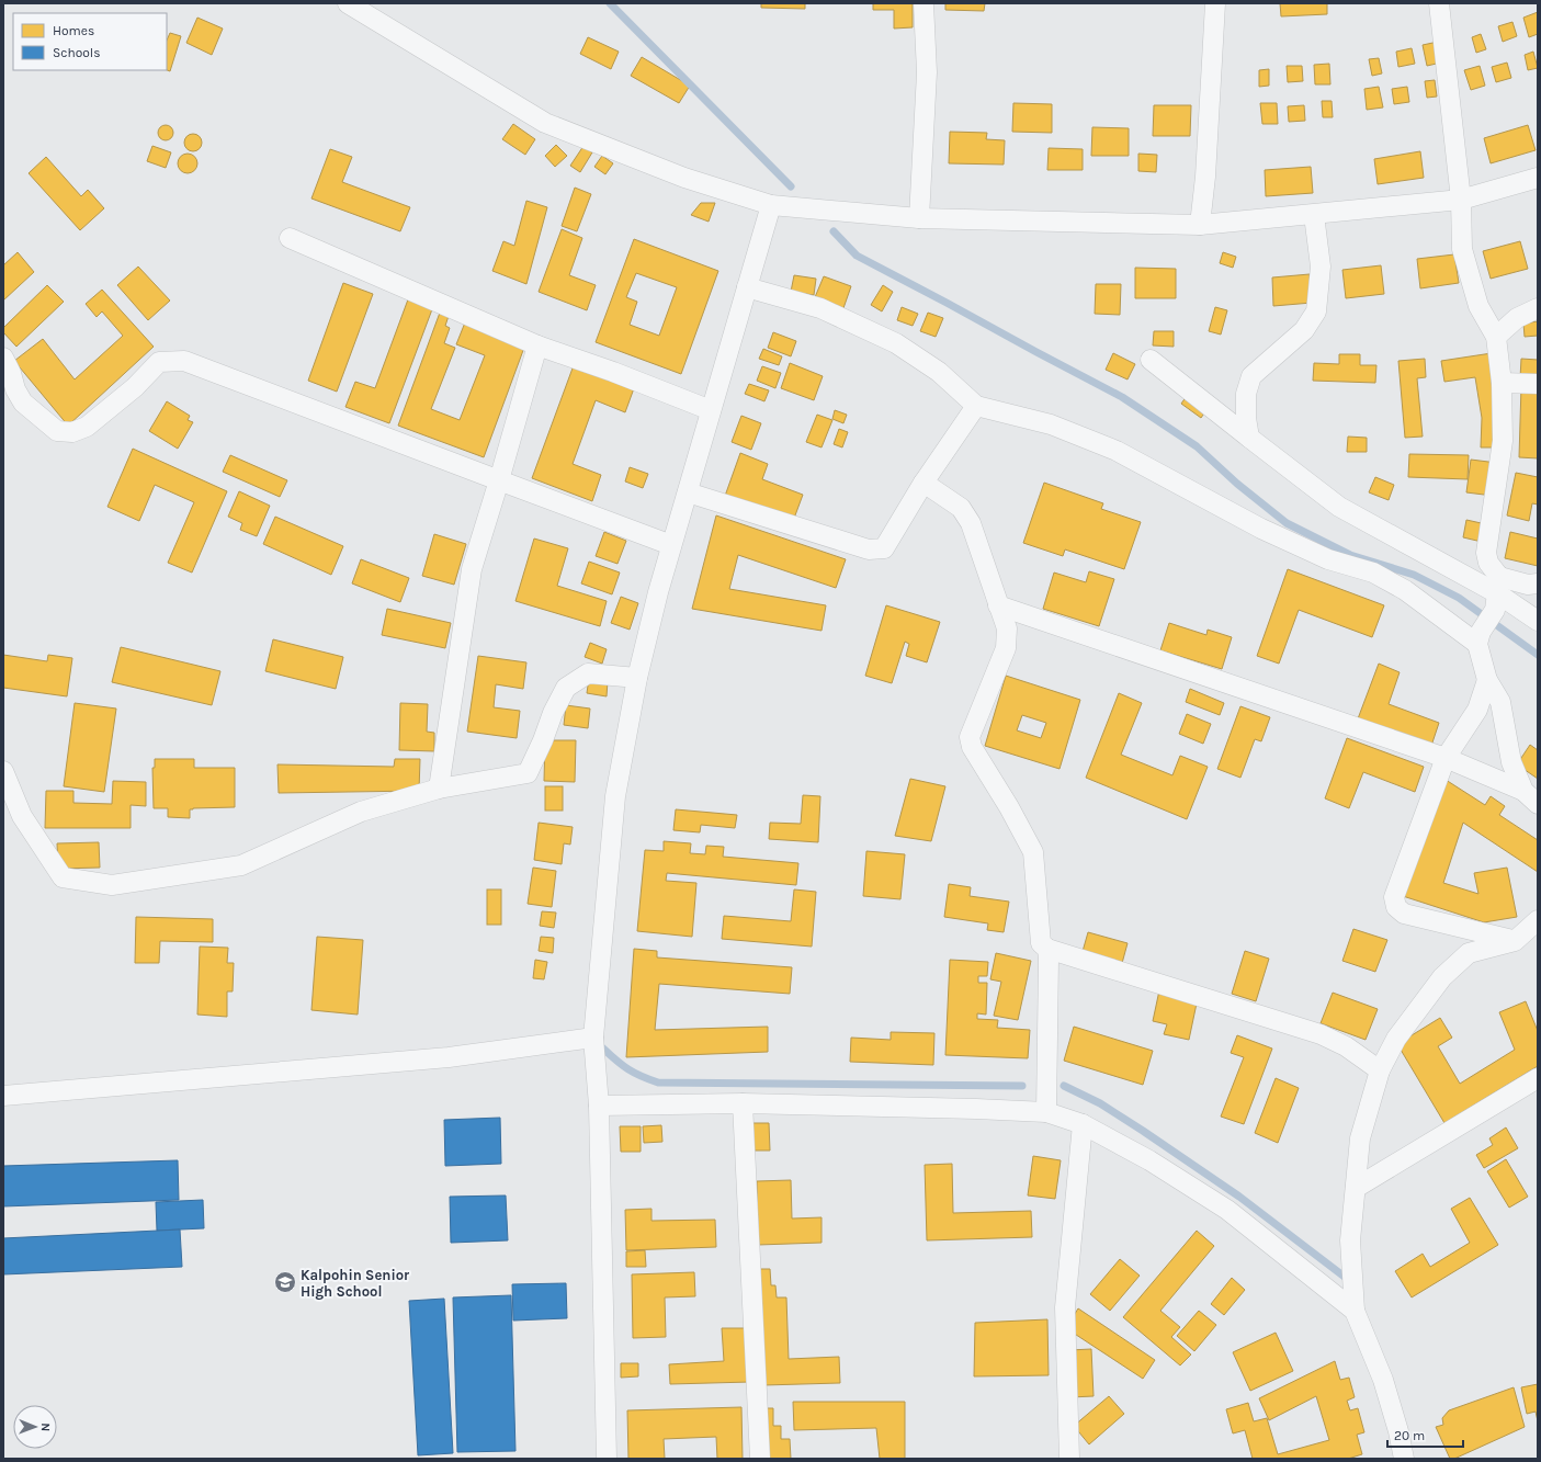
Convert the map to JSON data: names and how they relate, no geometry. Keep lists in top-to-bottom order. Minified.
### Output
{"places":{"school or university":["Kalpohin Senior High School"]},"legend":["Homes","Schools"],"scale_bar":"20 m","north":"right"}
